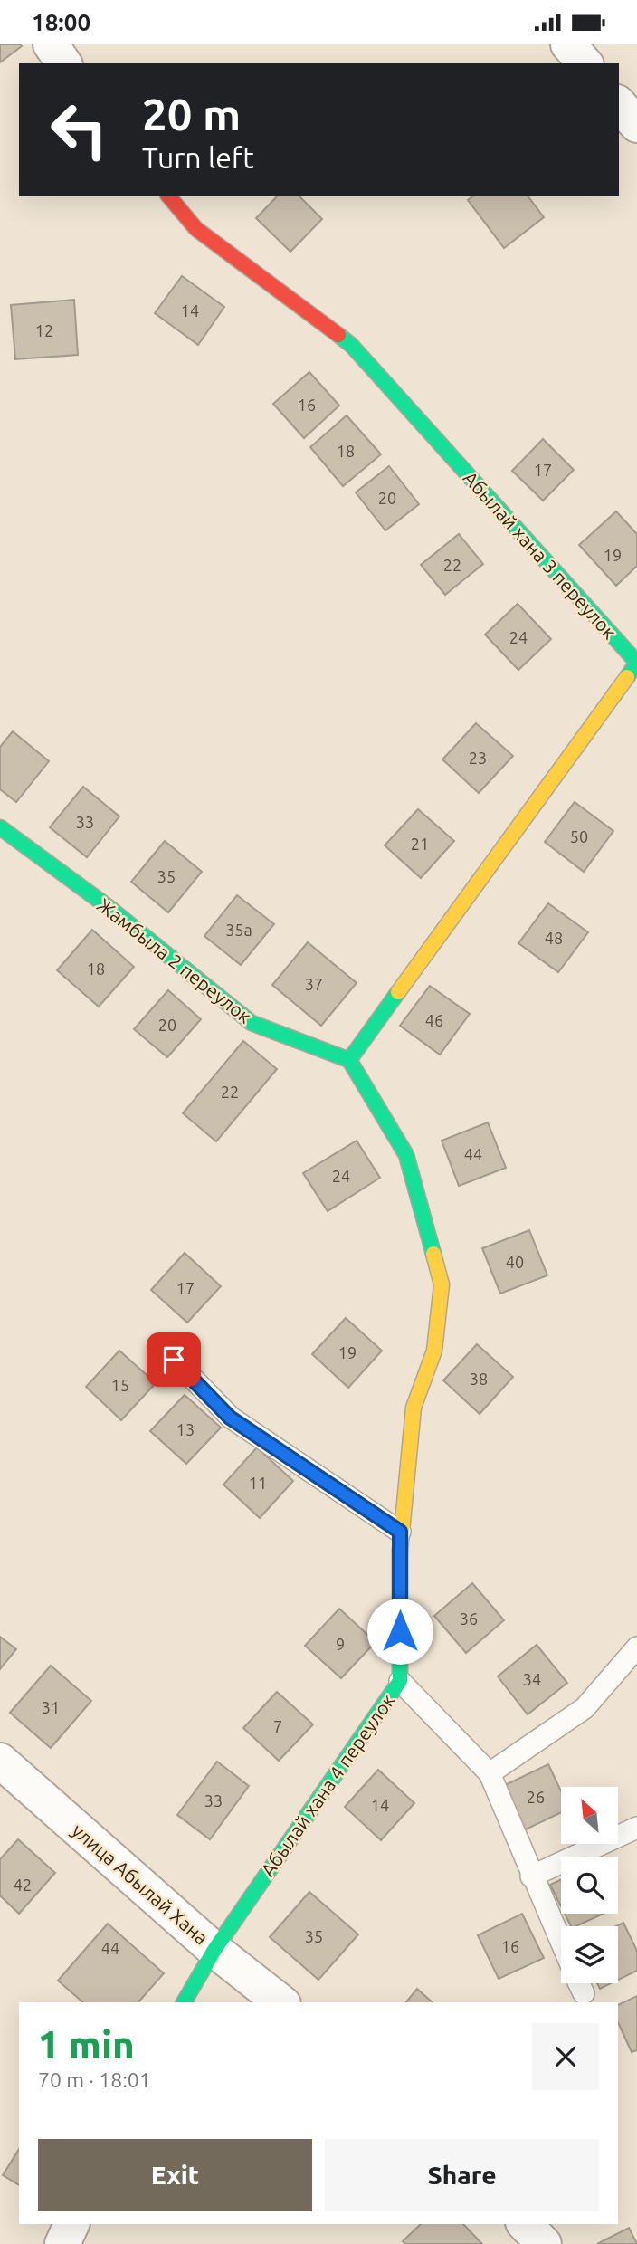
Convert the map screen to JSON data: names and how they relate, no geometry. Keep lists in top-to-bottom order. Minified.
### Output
{"streets":{"street":["Абылай хана 3 переулок","Жамбыла 2 переулок","Абылай хана 4 переулок","улица Абылай Хана"]},"crossings":[["Абылай хана 3 переулок","Жамбыла 2 переулок"],["Абылай хана 3 переулок","Абылай хана 4 переулок"],["Жамбыла 2 переулок","Абылай хана 4 переулок"],["Абылай хана 4 переулок","улица Абылай Хана"]],"house_numbers":["14","12","16","18","17","20","19","22","24","23","33","50","21","35","35a","48","18","37","46","20","22","44","24","40","17","19","38","15","13","11","36","9","34","31","7","26","33","14","42","35","16","44"],"north":"top left","page":{"status":"18:00","turn":["20 m","Turn left"],"heading":["1 min","70 m · 18:01"],"buttons":["Exit","Share"]}}
